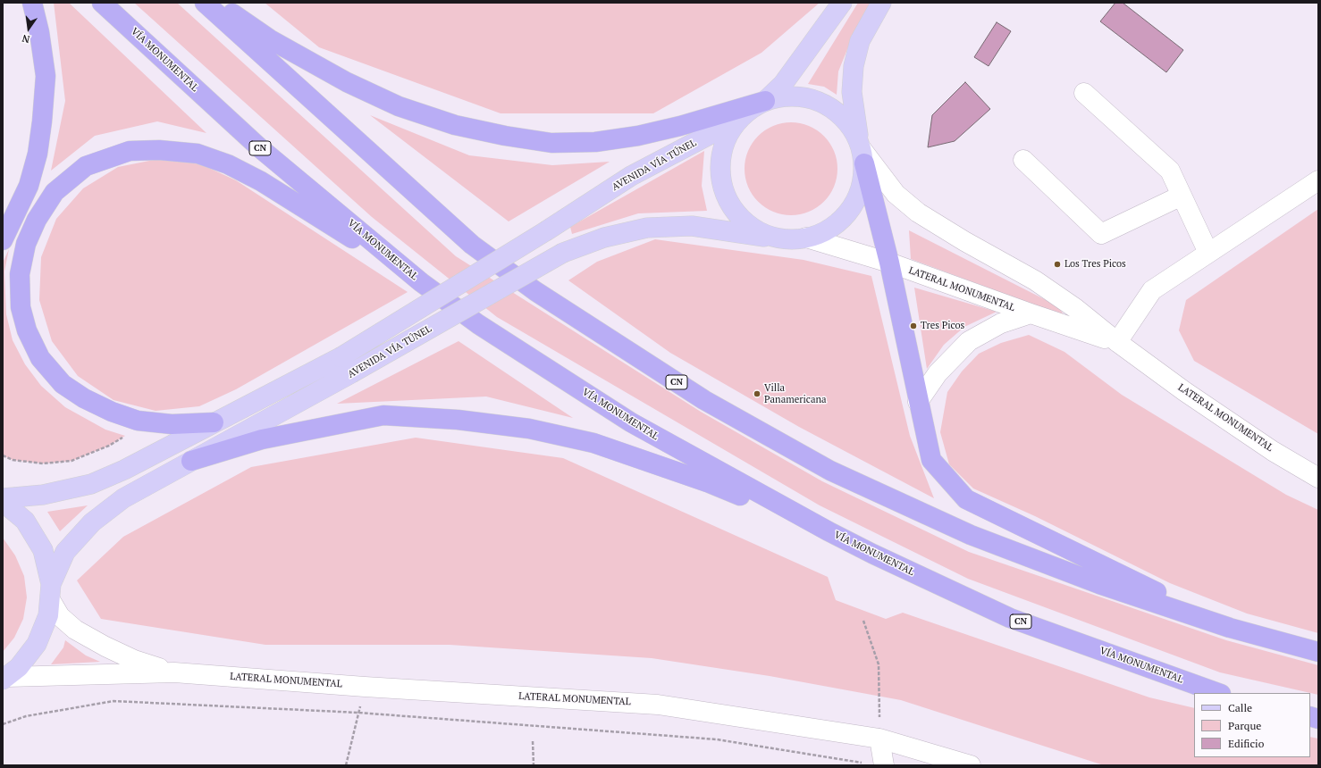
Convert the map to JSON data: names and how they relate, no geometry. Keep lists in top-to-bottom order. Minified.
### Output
{"streets":{"highway":["VÍA MONUMENTAL","CN"],"main road":["AVENIDA VÍA TÚNEL"],"street":["LATERAL MONUMENTAL"]},"crossings":[["AVENIDA VÍA TÚNEL","LATERAL MONUMENTAL"]],"places":["Los Tres Picos","Tres Picos","Villa Panamericana"],"legend":["Calle","Parque","Edificio"],"north":"bottom"}
